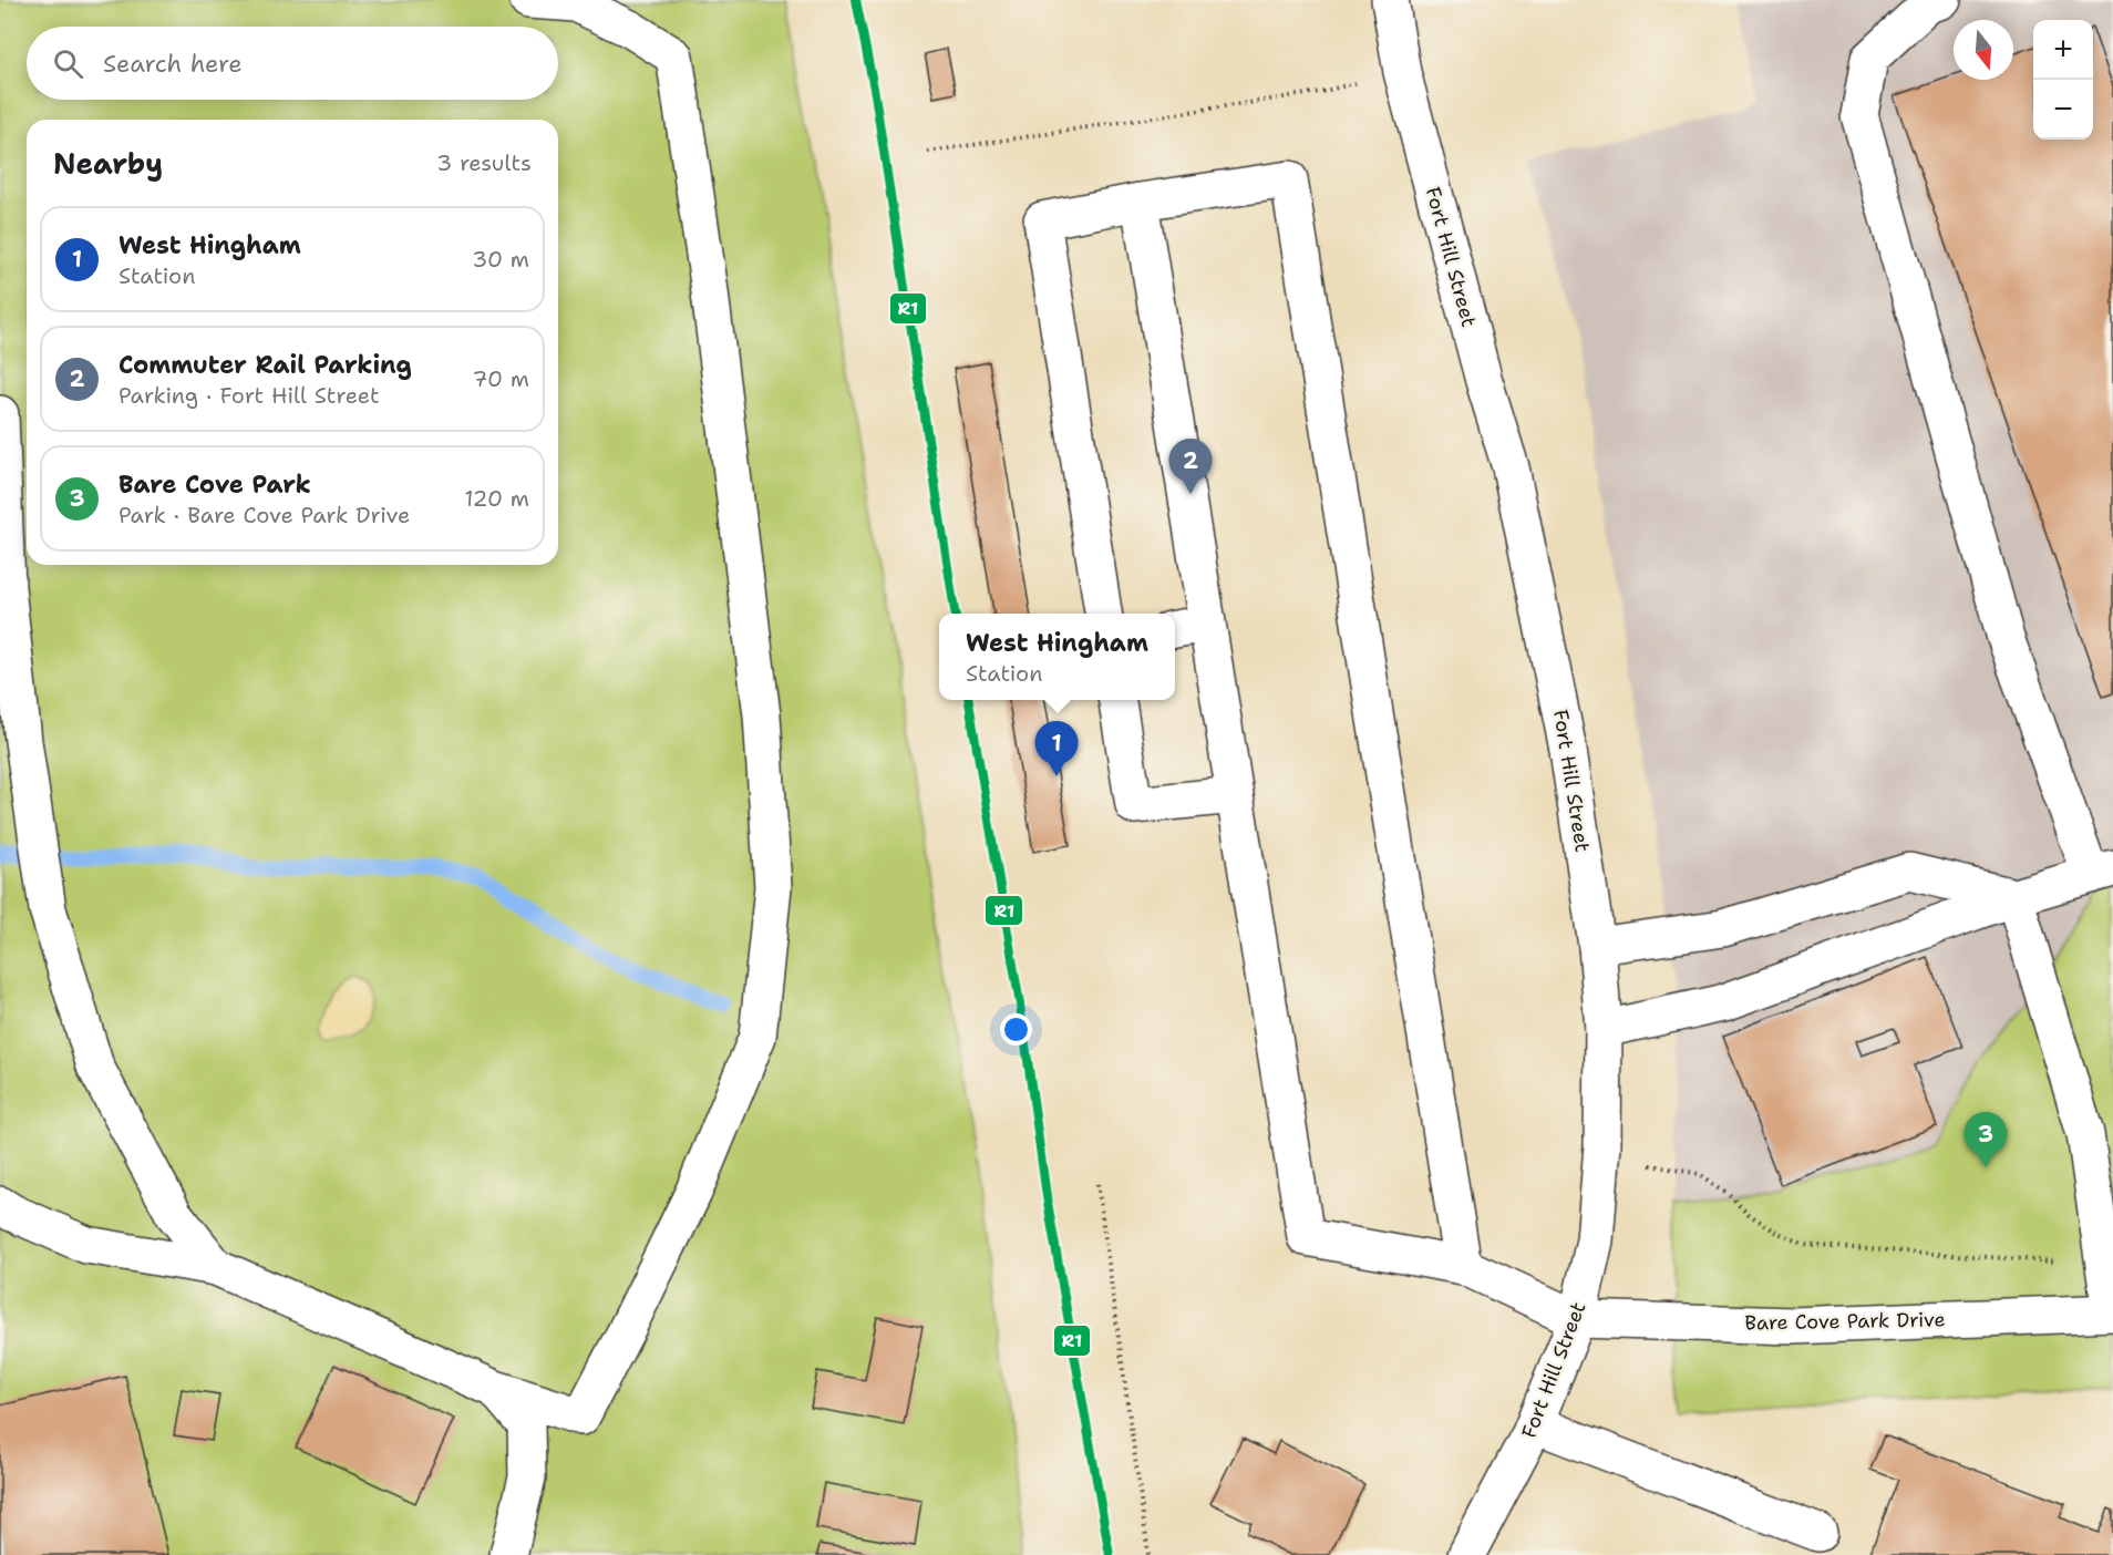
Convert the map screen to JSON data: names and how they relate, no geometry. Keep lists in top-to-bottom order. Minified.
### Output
{"streets":{"main road":["Fort Hill Street","Bare Cove Park Drive"]},"crossings":[["Fort Hill Street","Bare Cove Park Drive"]],"lines":["transit line R1"],"north":"bottom","page":{"map_buttons":["+","−"],"search":"Search here","heading":["Nearby","3 results"],"list":[{"mark":"1","name":"West Hingham","note":"Station","value":"30 m"},{"mark":"2","name":"Commuter Rail Parking","note":"Parking · Fort Hill Street","value":"70 m"},{"mark":"3","name":"Bare Cove Park","note":"Park · Bare Cove Park Drive","value":"120 m"}],"pins":["2","1","3"],"popup":["West Hingham","Station"]}}
